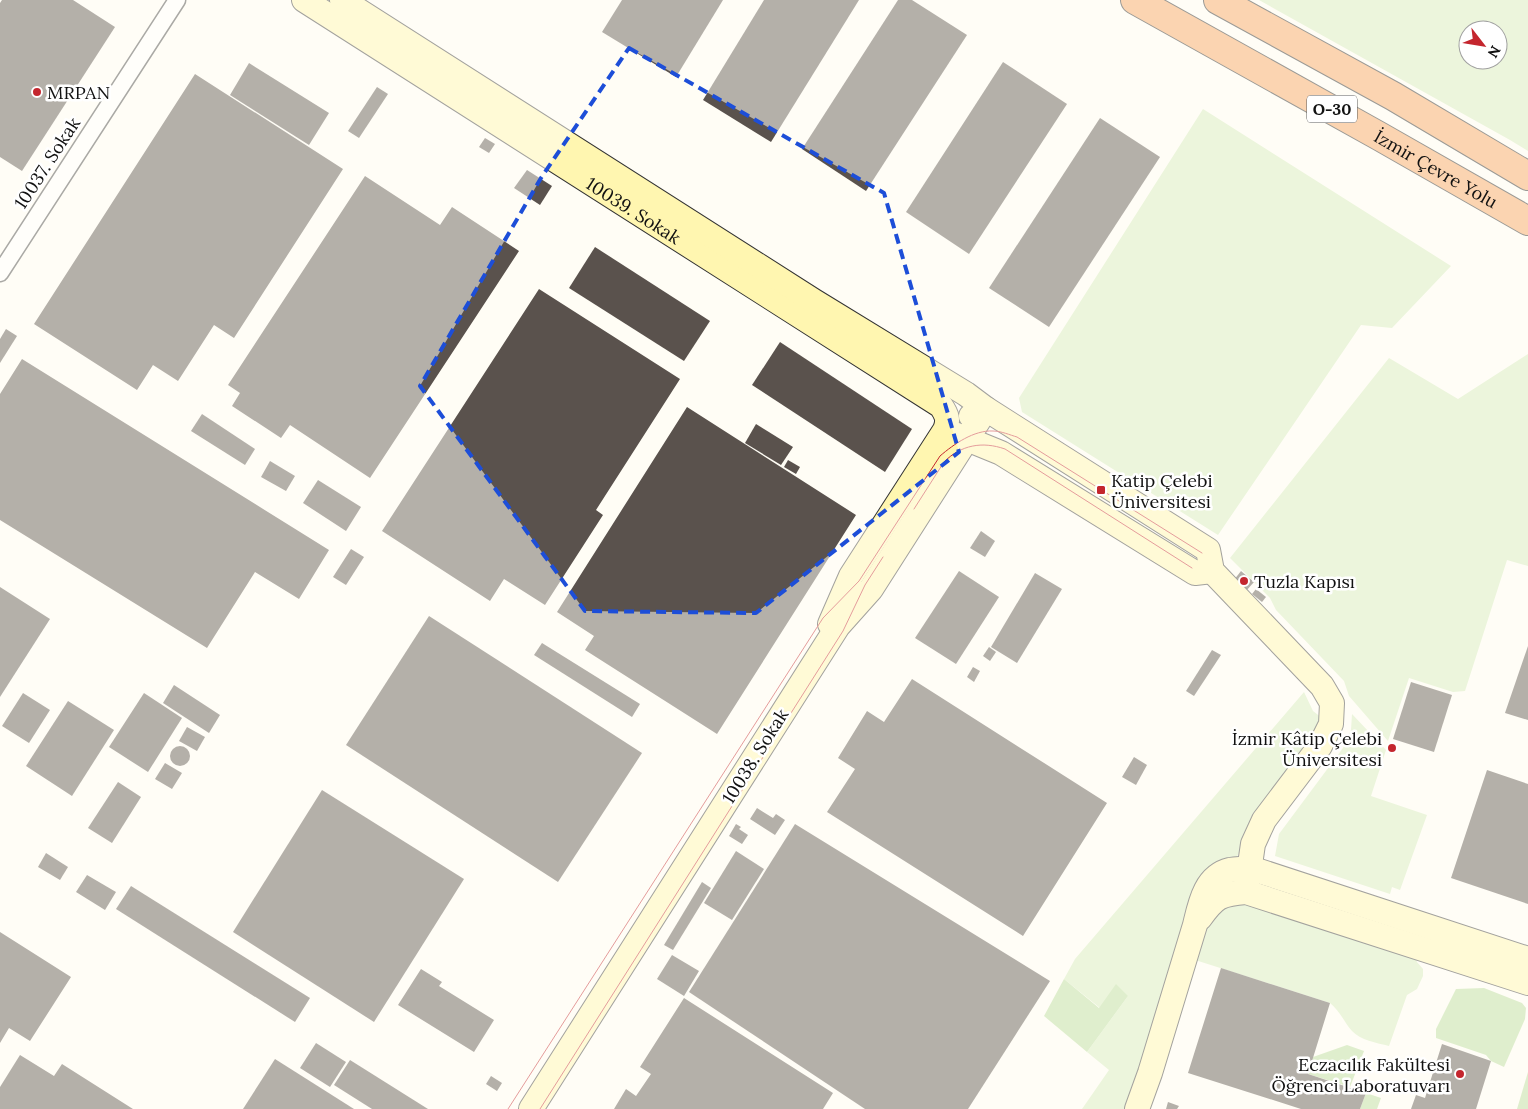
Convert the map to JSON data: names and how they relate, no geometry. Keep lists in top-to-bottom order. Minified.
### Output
{"streets":{"highway":["O-30","İzmir Çevre Yolu"],"street":["10037. Sokak","10039. Sokak","10038. Sokak"]},"crossings":[["10039. Sokak","10038. Sokak"]],"places":{"other":["MRPAN","Tuzla Kapısı","İzmir Kâtip Çelebi Üniversitesi","Eczacılık Fakültesi Öğrenci Laboratuvarı"],"transit":["Katip Çelebi Üniversitesi"]},"north":"bottom right"}
